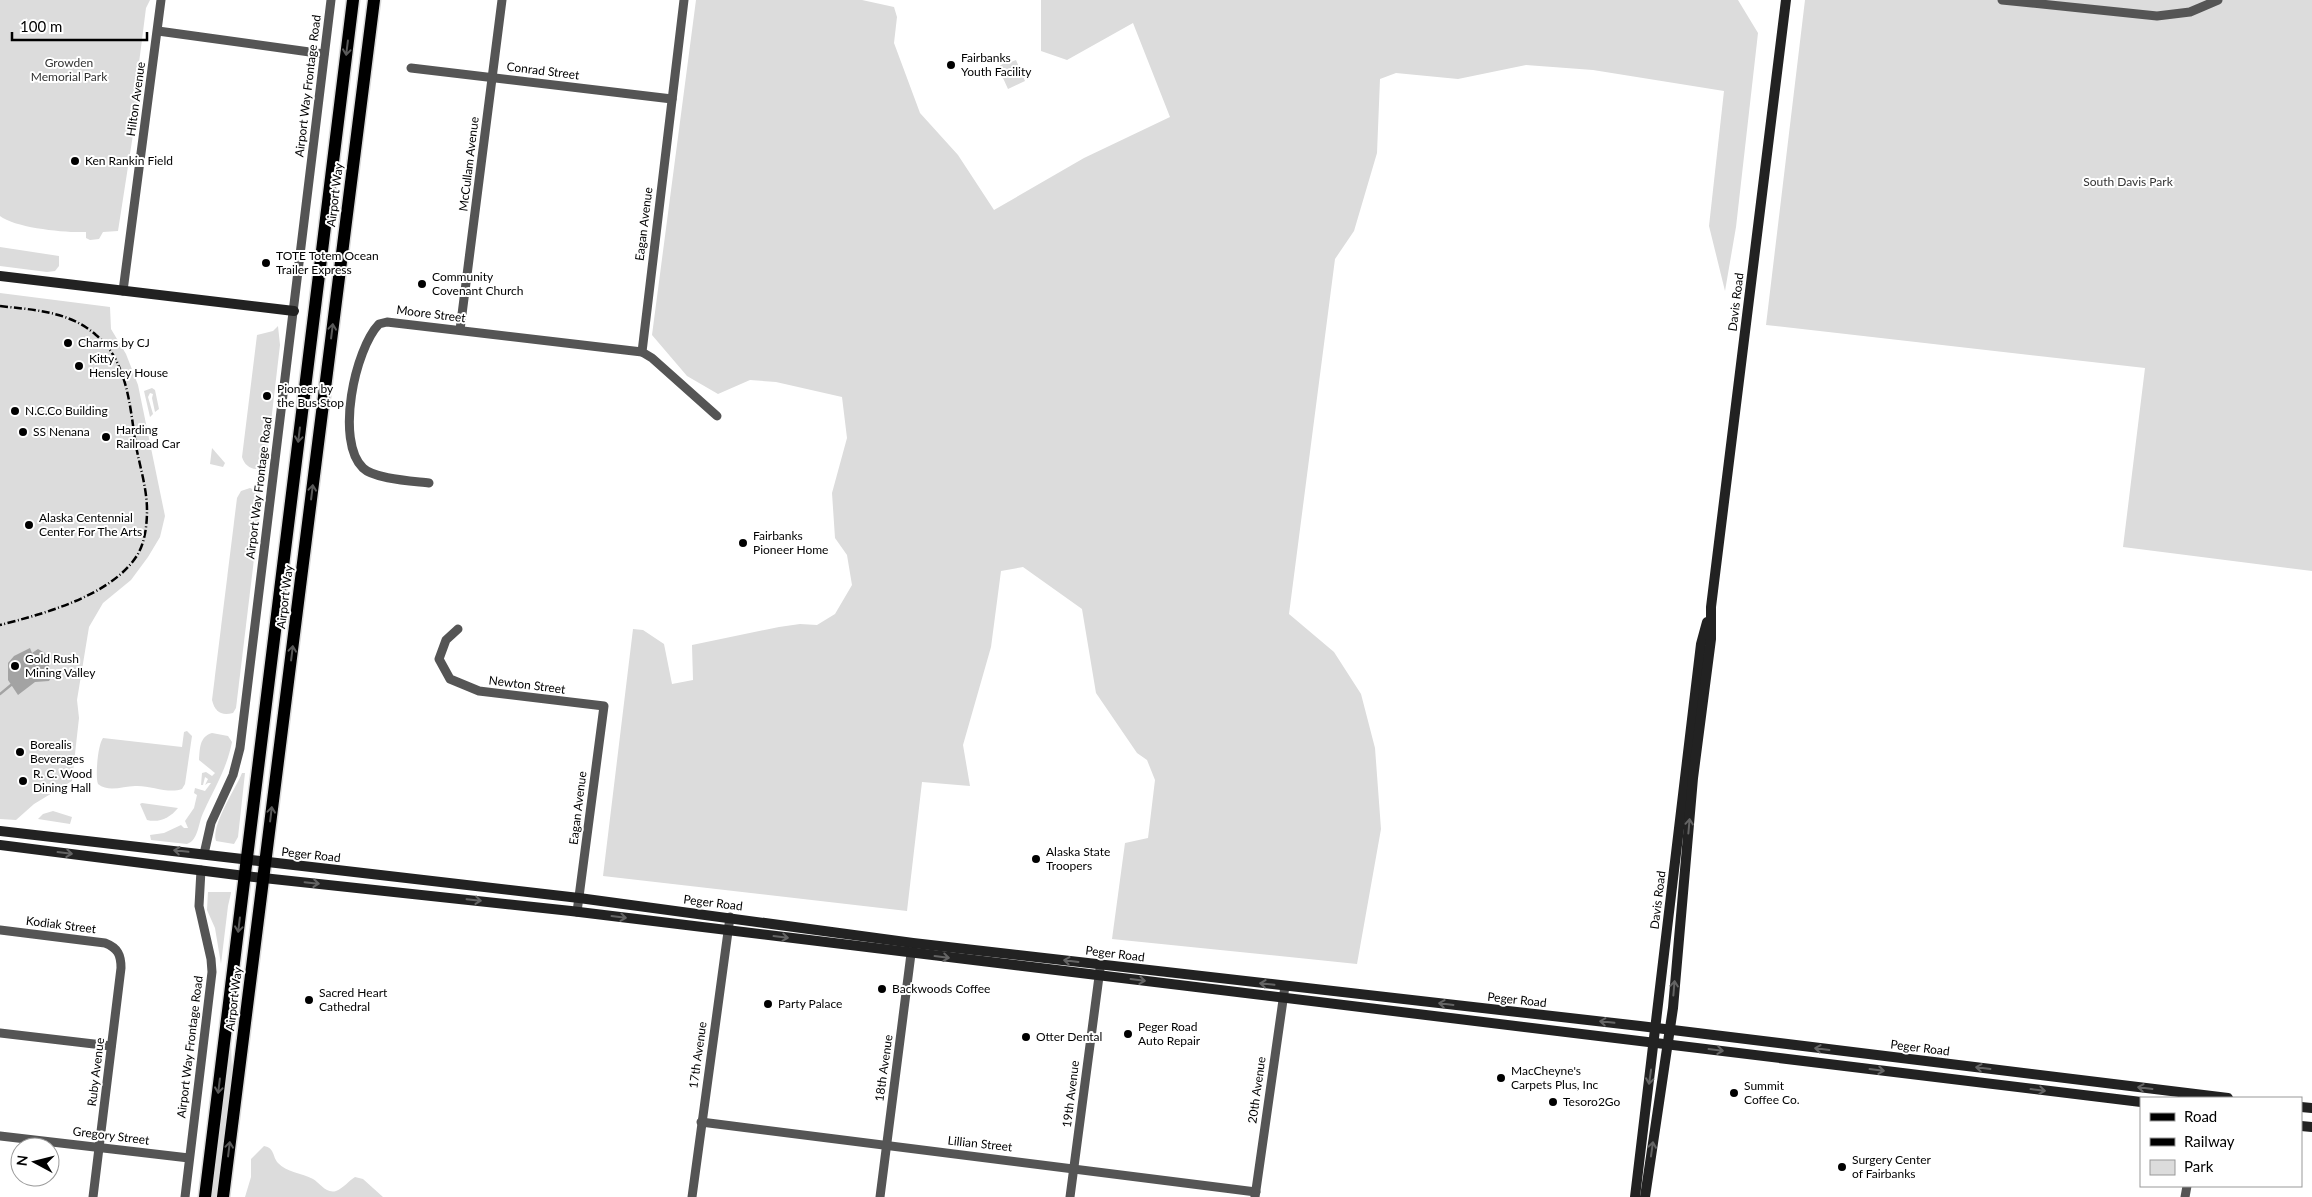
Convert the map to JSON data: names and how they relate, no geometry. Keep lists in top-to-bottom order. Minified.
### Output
{"streets":{"main road":["Airport Way","Davis Road","Peger Road"],"street":["Conrad Street","Airport Way Frontage Road","Hilton Avenue","McCullam Avenue","Eagan Avenue","Moore Street","Newton Street","Kodiak Street","17th Avenue","18th Avenue","Ruby Avenue","20th Avenue","19th Avenue","Gregory Street","Lillian Street"]},"crossings":[["Conrad Street","McCullam Avenue"],["Conrad Street","Eagan Avenue"],["Airport Way Frontage Road","Peger Road"],["Airport Way Frontage Road","Gregory Street"],["McCullam Avenue","Moore Street"],["Airport Way","Peger Road"],["Eagan Avenue","Moore Street"],["Eagan Avenue","Newton Street"],["Eagan Avenue","Peger Road"],["Davis Road","Peger Road"],["Peger Road","17th Avenue"],["Peger Road","18th Avenue"],["Peger Road","20th Avenue"],["Peger Road","19th Avenue"],["Kodiak Street","Ruby Avenue"],["17th Avenue","Lillian Street"],["18th Avenue","Lillian Street"],["Ruby Avenue","Gregory Street"],["20th Avenue","Lillian Street"],["19th Avenue","Lillian Street"]],"parks":["Growden Memorial Park","South Davis Park"],"places":["Fairbanks Youth Facility","Ken Rankin Field","TOTE Totem Ocean Trailer Express","Community Covenant Church","Charms by CJ","Kitty Hensley House","Pioneer by the Bus Stop","N.C.Co Building","SS Nenana","Harding Railroad Car","Alaska Centennial Center For The Arts","Fairbanks Pioneer Home","Gold Rush Mining Valley","Borealis Beverages","R. C. Wood Dining Hall","Alaska State Troopers","Backwoods Coffee","Sacred Heart Cathedral","Party Palace","Peger Road Auto Repair","Otter Dental","MacCheyne's Carpets Plus, Inc","Summit Coffee Co.","Tesoro2Go","Surgery Center of Fairbanks"],"legend":["Road","Railway","Park"],"scale_bar":"100 m","north":"left"}
